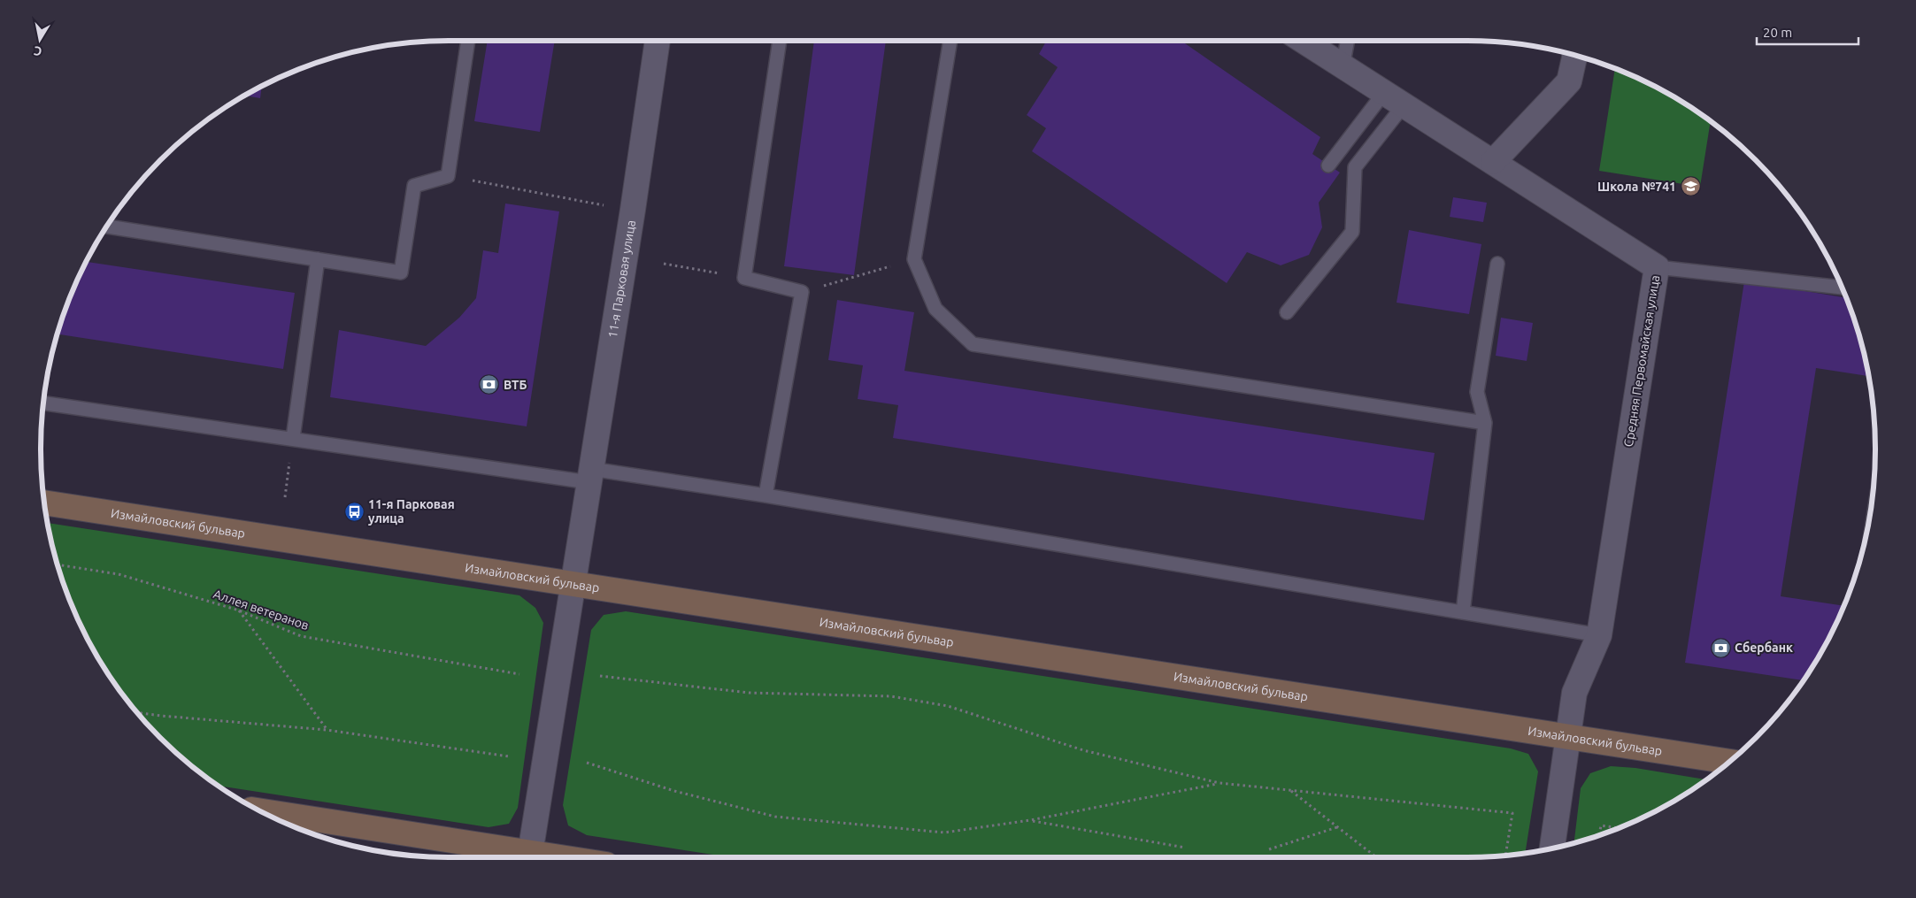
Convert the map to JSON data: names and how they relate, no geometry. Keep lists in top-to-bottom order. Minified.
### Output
{"streets":{"street":["11-я Парковая улица","Средняя Первомайская улица","Измайловский бульвар"],"path":["Аллея ветеранов"]},"crossings":[["11-я Парковая улица","Измайловский бульвар"],["Средняя Первомайская улица","Измайловский бульвар"]],"places":{"school or university":["Школа №741"],"bank":["ВТБ","Сбербанк"],"bus stop":["11-я Парковая улица"]},"scale_bar":"20 m","north":"bottom"}
